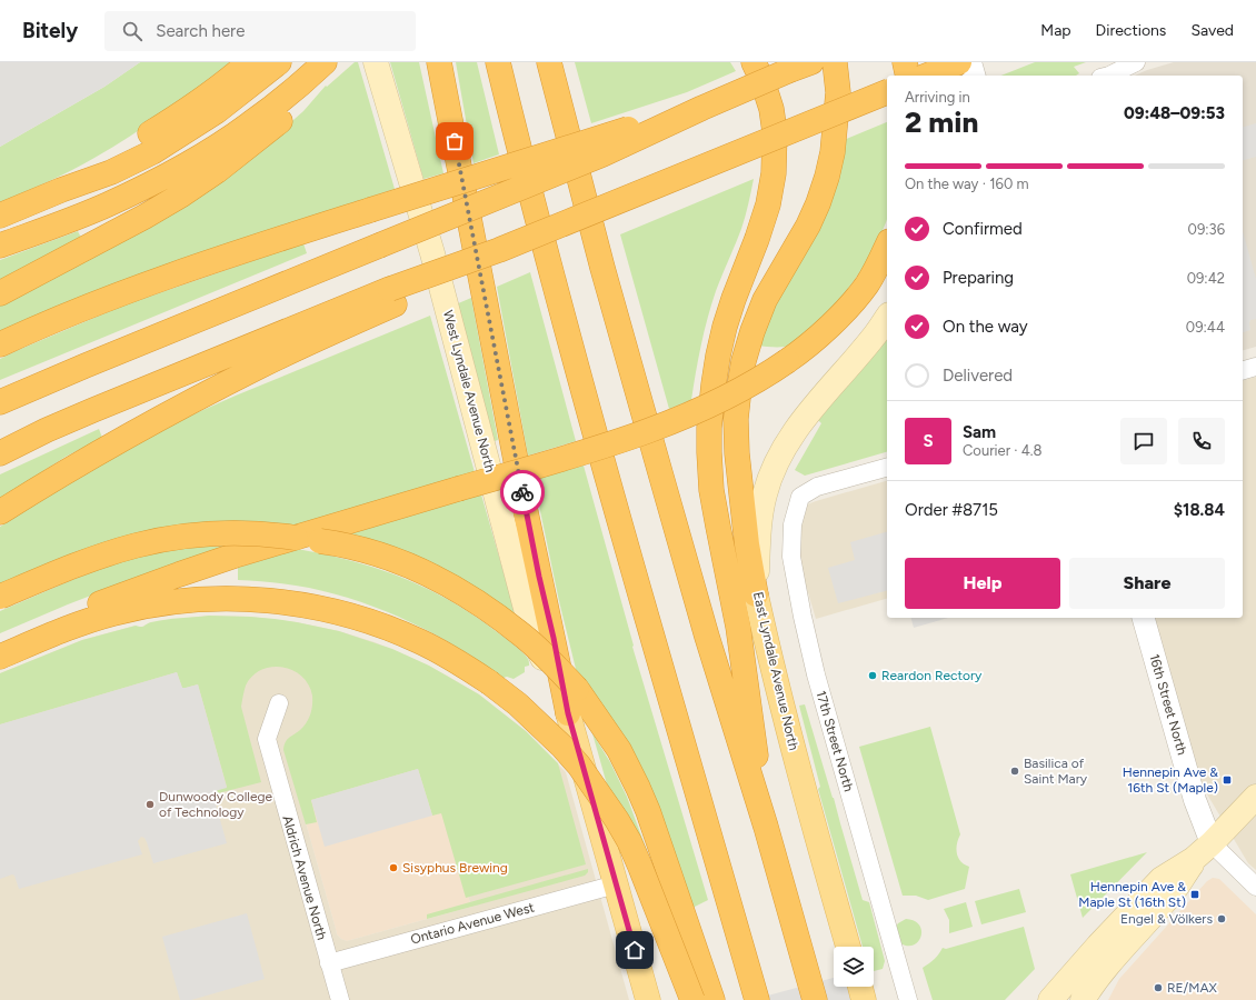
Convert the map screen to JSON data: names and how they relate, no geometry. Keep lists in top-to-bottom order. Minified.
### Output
{"streets":{"main road":["West Lyndale Avenue North","East Lyndale Avenue North"],"street":["16th Street North","17th Street North","Aldrich Avenue North","Ontario Avenue West"]},"crossings":[["West Lyndale Avenue North","Ontario Avenue West"],["Aldrich Avenue North","Ontario Avenue West"]],"places":{"other":["Reardon Rectory","Basilica of Saint Mary","Dunwoody College of Technology","Sisyphus Brewing","Engel & Völkers","RE/MAX"],"transit":["Hennepin Ave & 16th St (Maple)","Hennepin Ave & Maple St (16th St)"]},"page":{"header":"Bitely","search":"Search here","nav":["Map","Directions","Saved"],"heading":["2 min","Arriving in","09:48–09:53"],"panel":["Sam","Courier · 4.8","Order #8715","$18.84"],"bar":"On the way · 160 m","list":[["Confirmed","09:36"],["Preparing","09:42"],["On the way","09:44"],"Delivered"],"round":"S","buttons":["Help","Share"]}}
